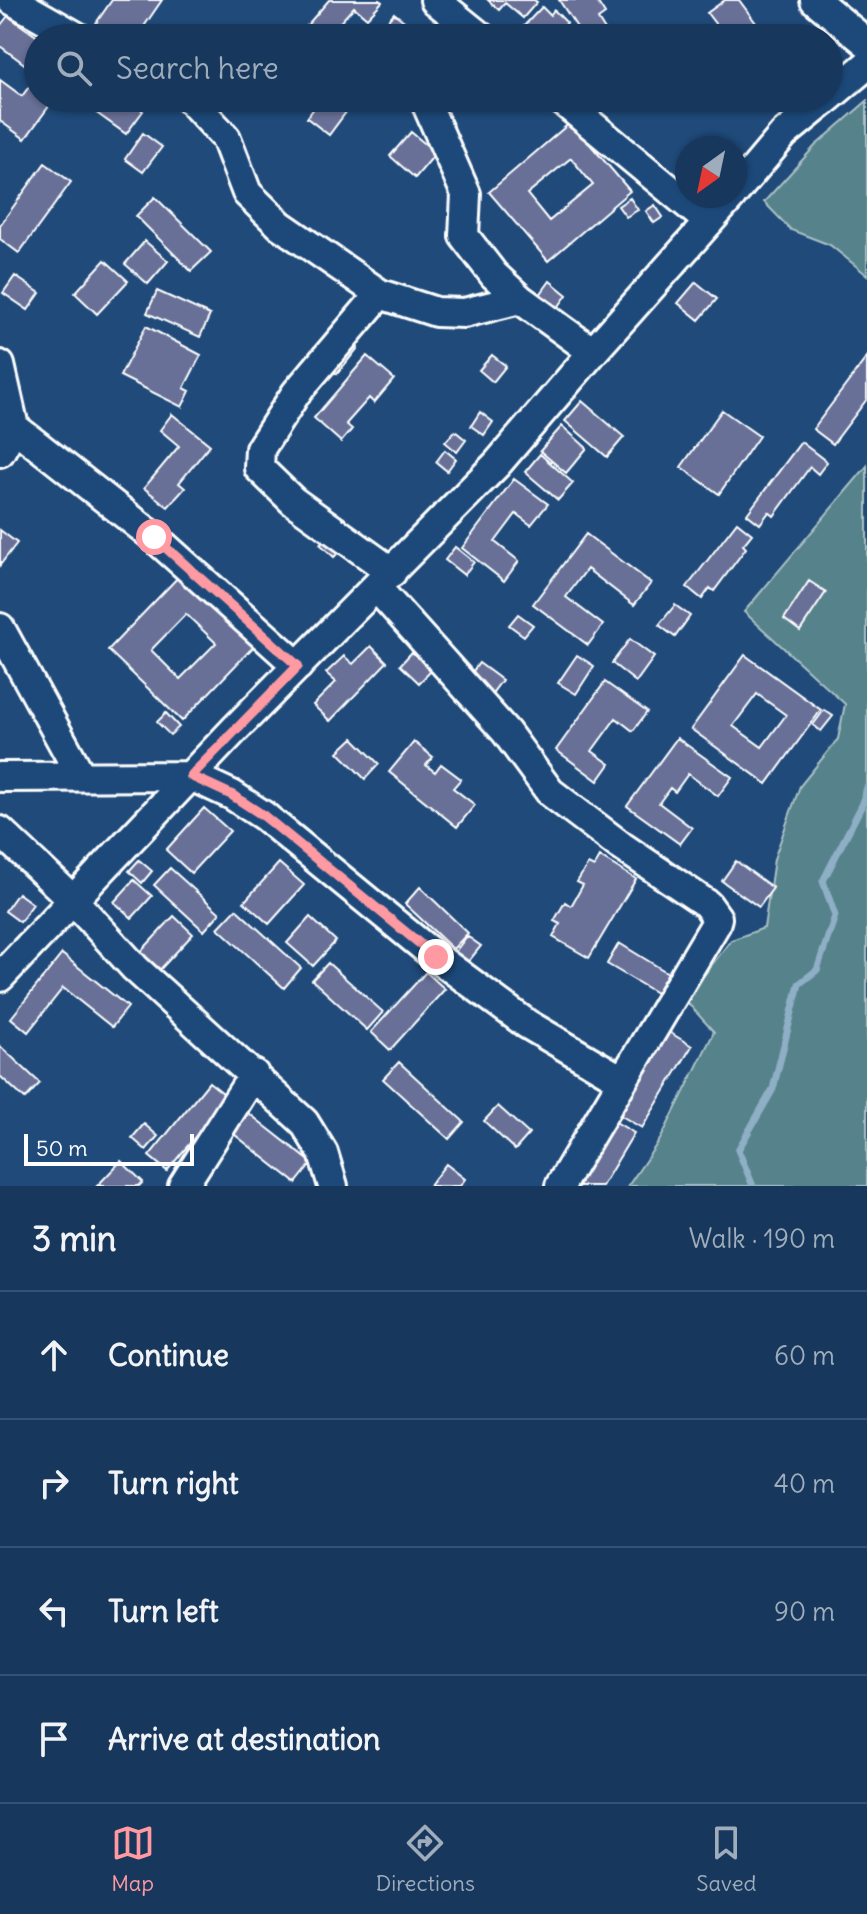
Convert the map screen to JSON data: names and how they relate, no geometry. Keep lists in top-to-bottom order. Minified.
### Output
{"scale_bar":"50 m","north":"bottom left","page":{"search":"Search here","scale":"50 m","heading":["3 min","Walk · 190 m"],"list":[["Continue","60 m"],["Turn right","40 m"],["Turn left","90 m"],"Arrive at destination"],"nav":["Map","Directions","Saved"]}}
